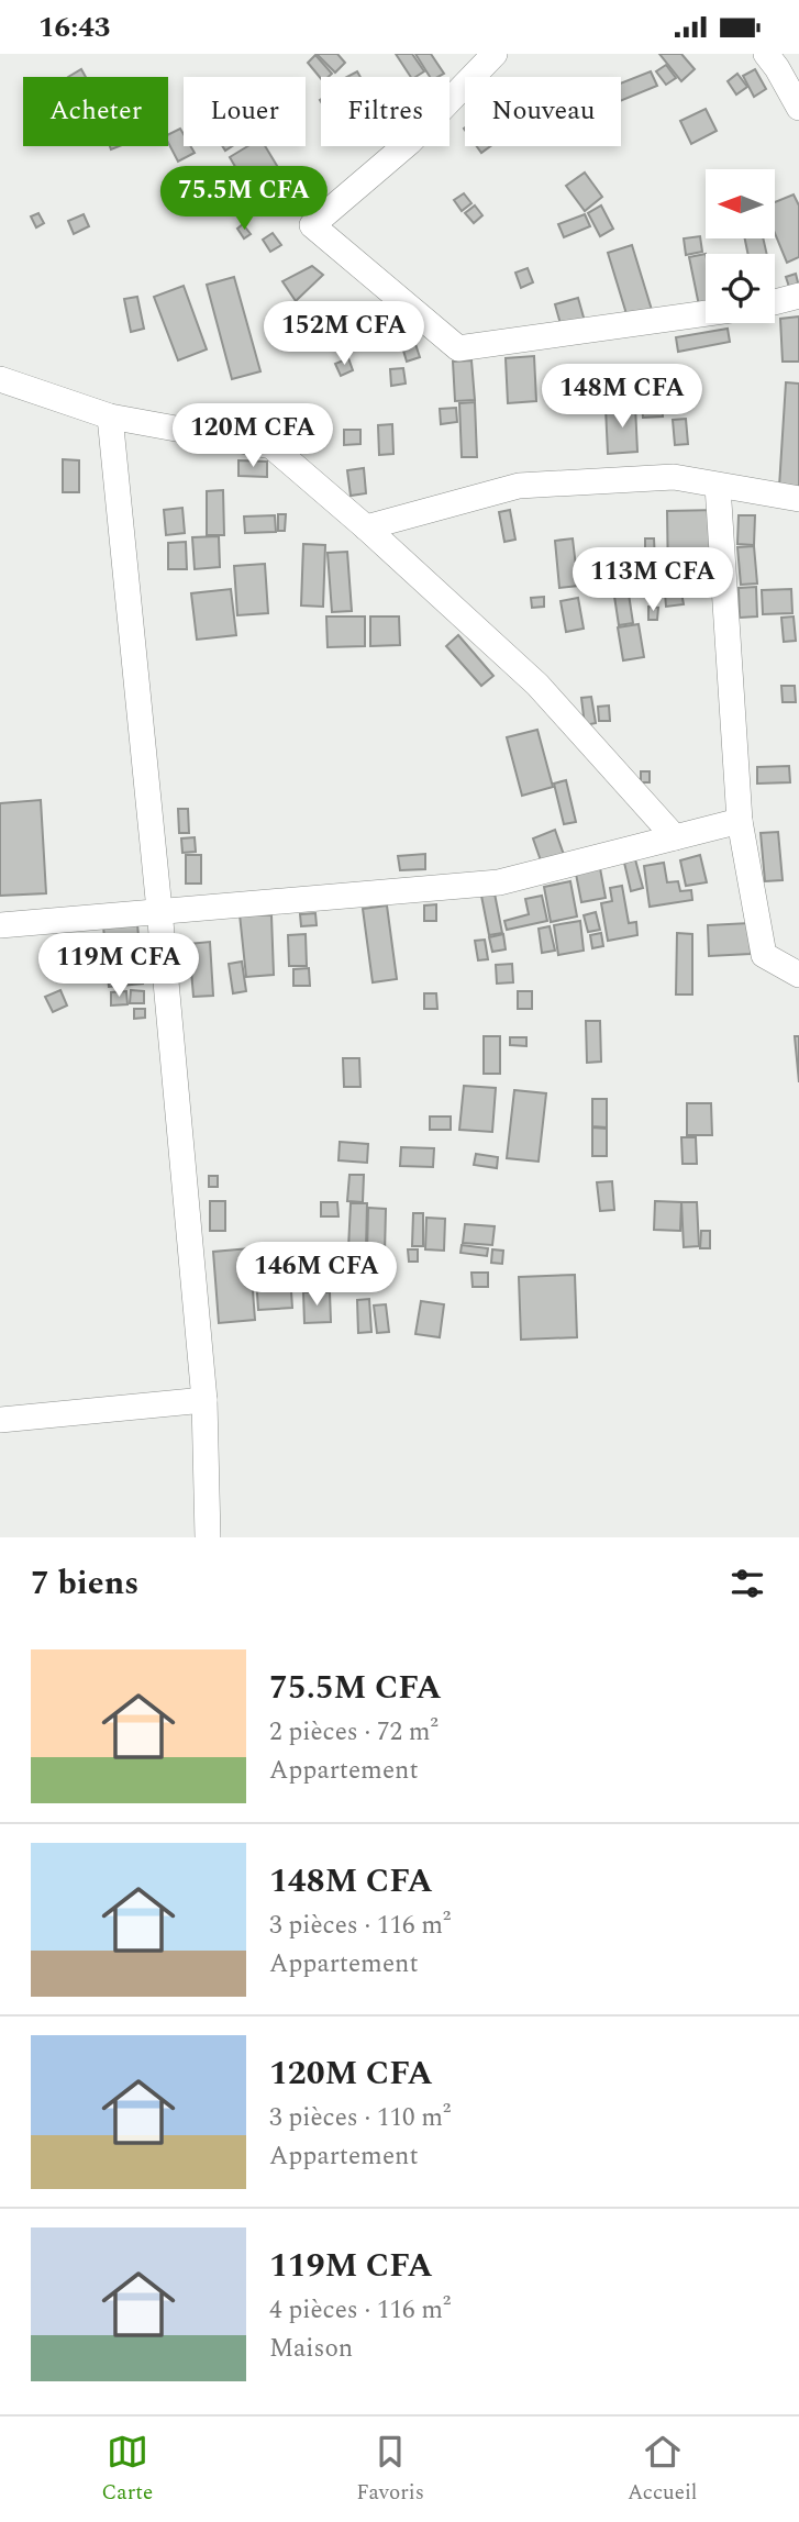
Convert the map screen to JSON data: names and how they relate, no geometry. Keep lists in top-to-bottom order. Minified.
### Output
{"north":"left","page":{"status":"16:43","chip":["Acheter","Louer","Filtres","Nouveau"],"price":["75.5M CFA","152M CFA","148M CFA","120M CFA","113M CFA","119M CFA","146M CFA"],"heading":"7 biens","list":[{"name":"75.5M CFA","note":"2 pièces · 72 m² · Appartement"},{"name":"148M CFA","note":"3 pièces · 116 m² · Appartement"},{"name":"120M CFA","note":"3 pièces · 110 m² · Appartement"},{"name":"119M CFA","note":"4 pièces · 116 m² · Maison"}],"tabs":["Carte","Favoris","Accueil"]}}
